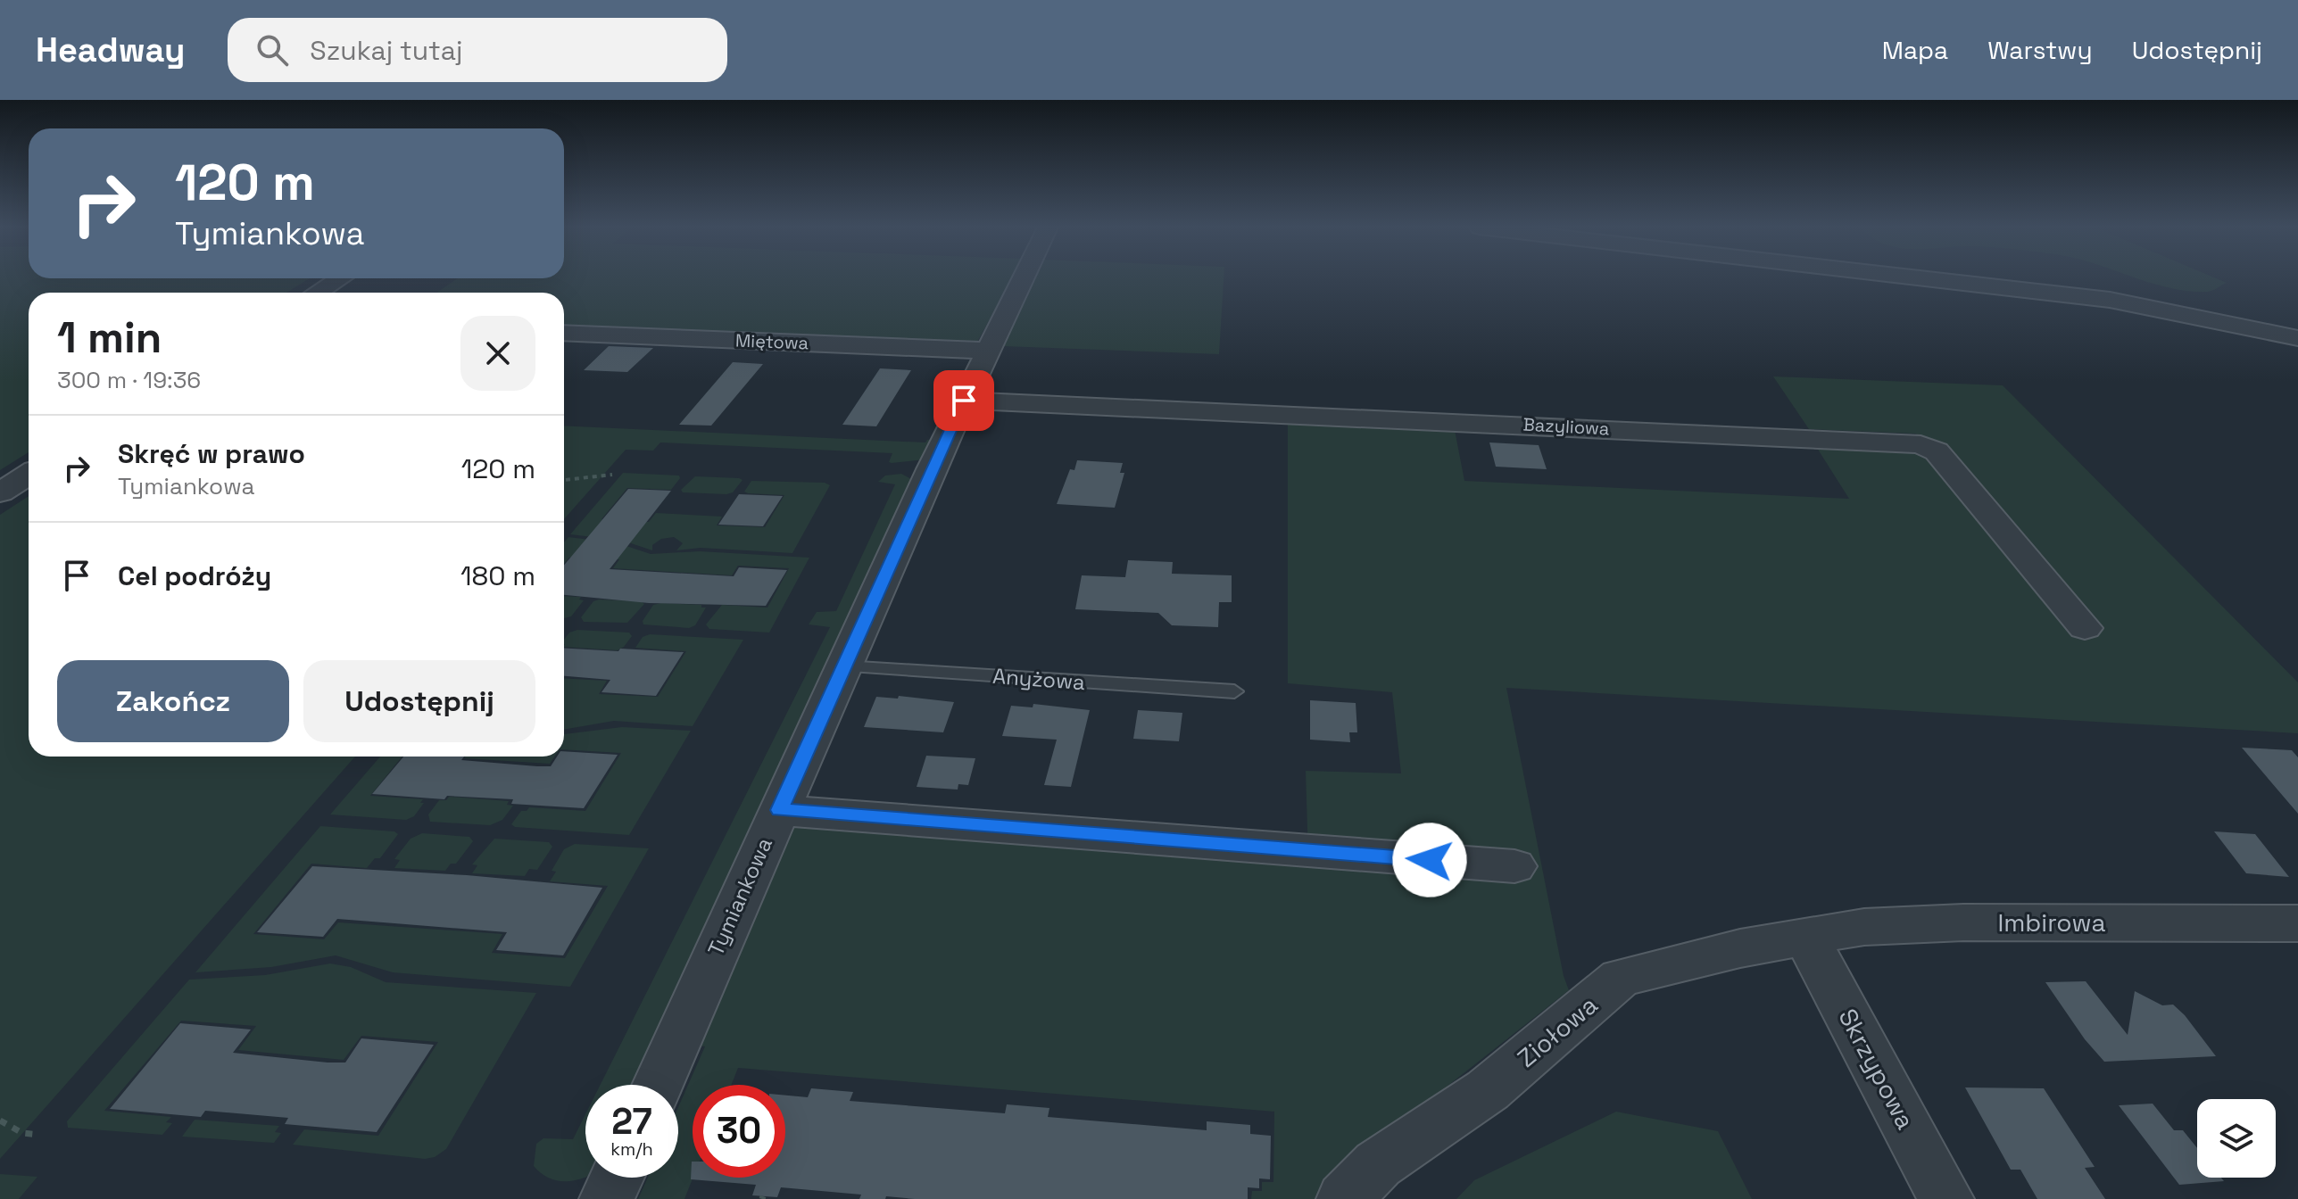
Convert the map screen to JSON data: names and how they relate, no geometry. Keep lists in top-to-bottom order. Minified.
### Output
{"streets":{"street":["Miętowa","Bazyliowa","Tymiankowa","Imbirowa","Ziołowa","Skrzypowa"],"lane":["Anyżowa"]},"crossings":[["Miętowa","Tymiankowa"],["Bazyliowa","Tymiankowa"],["Anyżowa","Tymiankowa"],["Imbirowa","Ziołowa"],["Imbirowa","Skrzypowa"],["Ziołowa","Skrzypowa"]],"page":{"header":"Headway","search":"Szukaj tutaj","nav":["Mapa","Warstwy","Udostępnij"],"turn":["120 m","Tymiankowa"],"heading":["1 min","300 m · 19:36"],"list":[{"name":"Skręć w prawo","note":"Tymiankowa","value":"120 m"},{"name":"Cel podróży","value":"180 m"}],"buttons":["Zakończ","Udostępnij"],"speed":"27 km/h","limit":"30"}}
